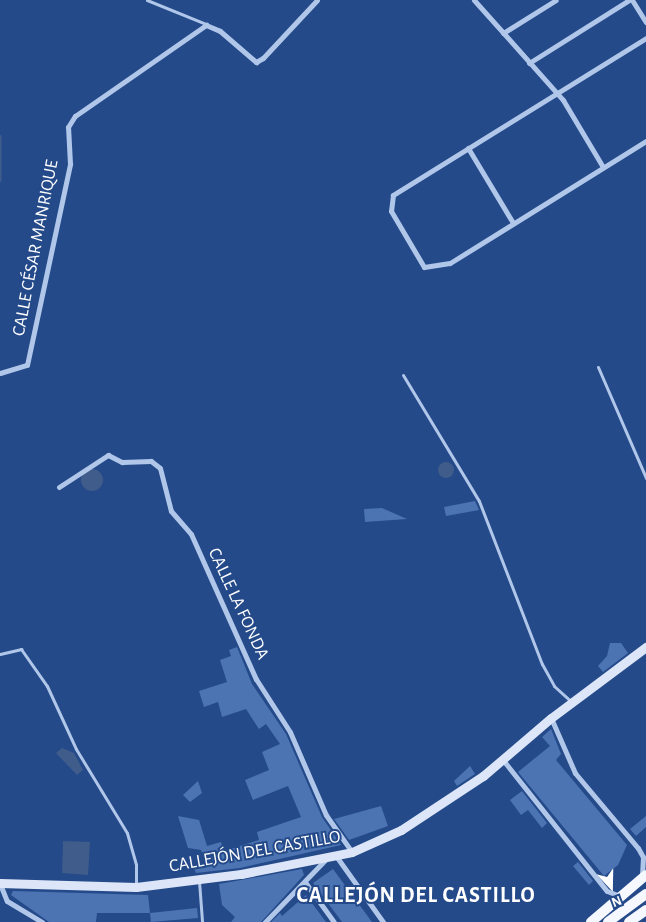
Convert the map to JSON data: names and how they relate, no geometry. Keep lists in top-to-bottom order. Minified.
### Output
{"streets":{"street":["CALLE CÉSAR MANRIQUE","CALLE LA FONDA","CALLEJÓN DEL CASTILLO"]},"crossings":[["CALLE LA FONDA","CALLEJÓN DEL CASTILLO"]],"districts":["CALLEJÓN DEL CASTILLO"],"north":"bottom"}
